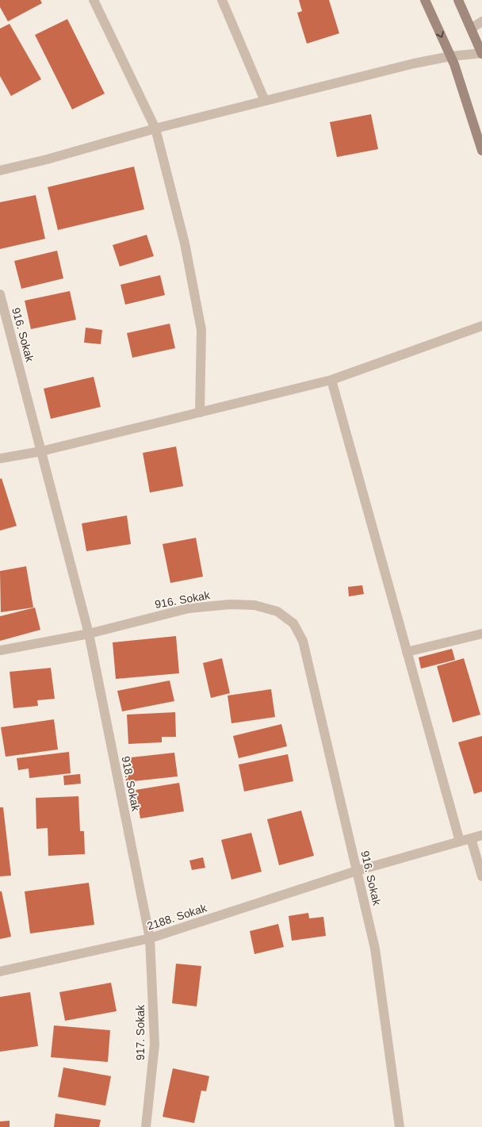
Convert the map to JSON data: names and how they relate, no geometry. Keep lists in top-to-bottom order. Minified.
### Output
{"streets":{"street":["916. Sokak","918. Sokak","2188. Sokak","917. Sokak"]},"crossings":[["916. Sokak","918. Sokak"],["916. Sokak","2188. Sokak"],["918. Sokak","2188. Sokak"],["918. Sokak","917. Sokak"],["2188. Sokak","917. Sokak"]]}
